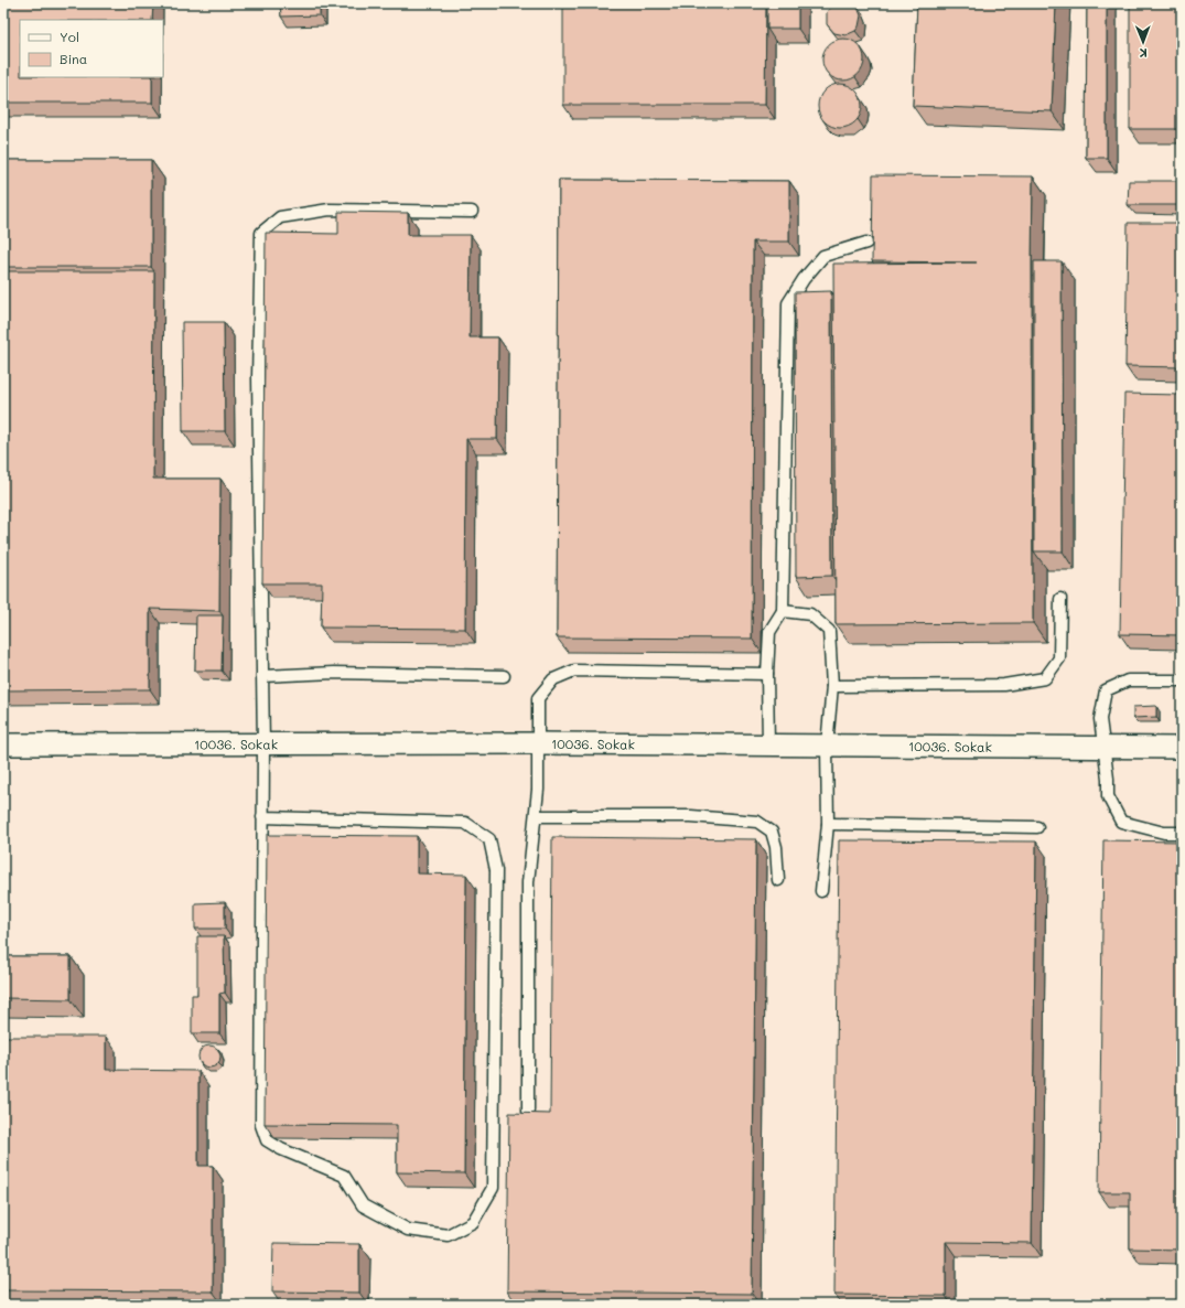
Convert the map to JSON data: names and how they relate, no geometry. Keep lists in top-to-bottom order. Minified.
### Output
{"streets":{"street":["10036. Sokak"]},"legend":["Yol","Bina"],"north":"bottom"}
